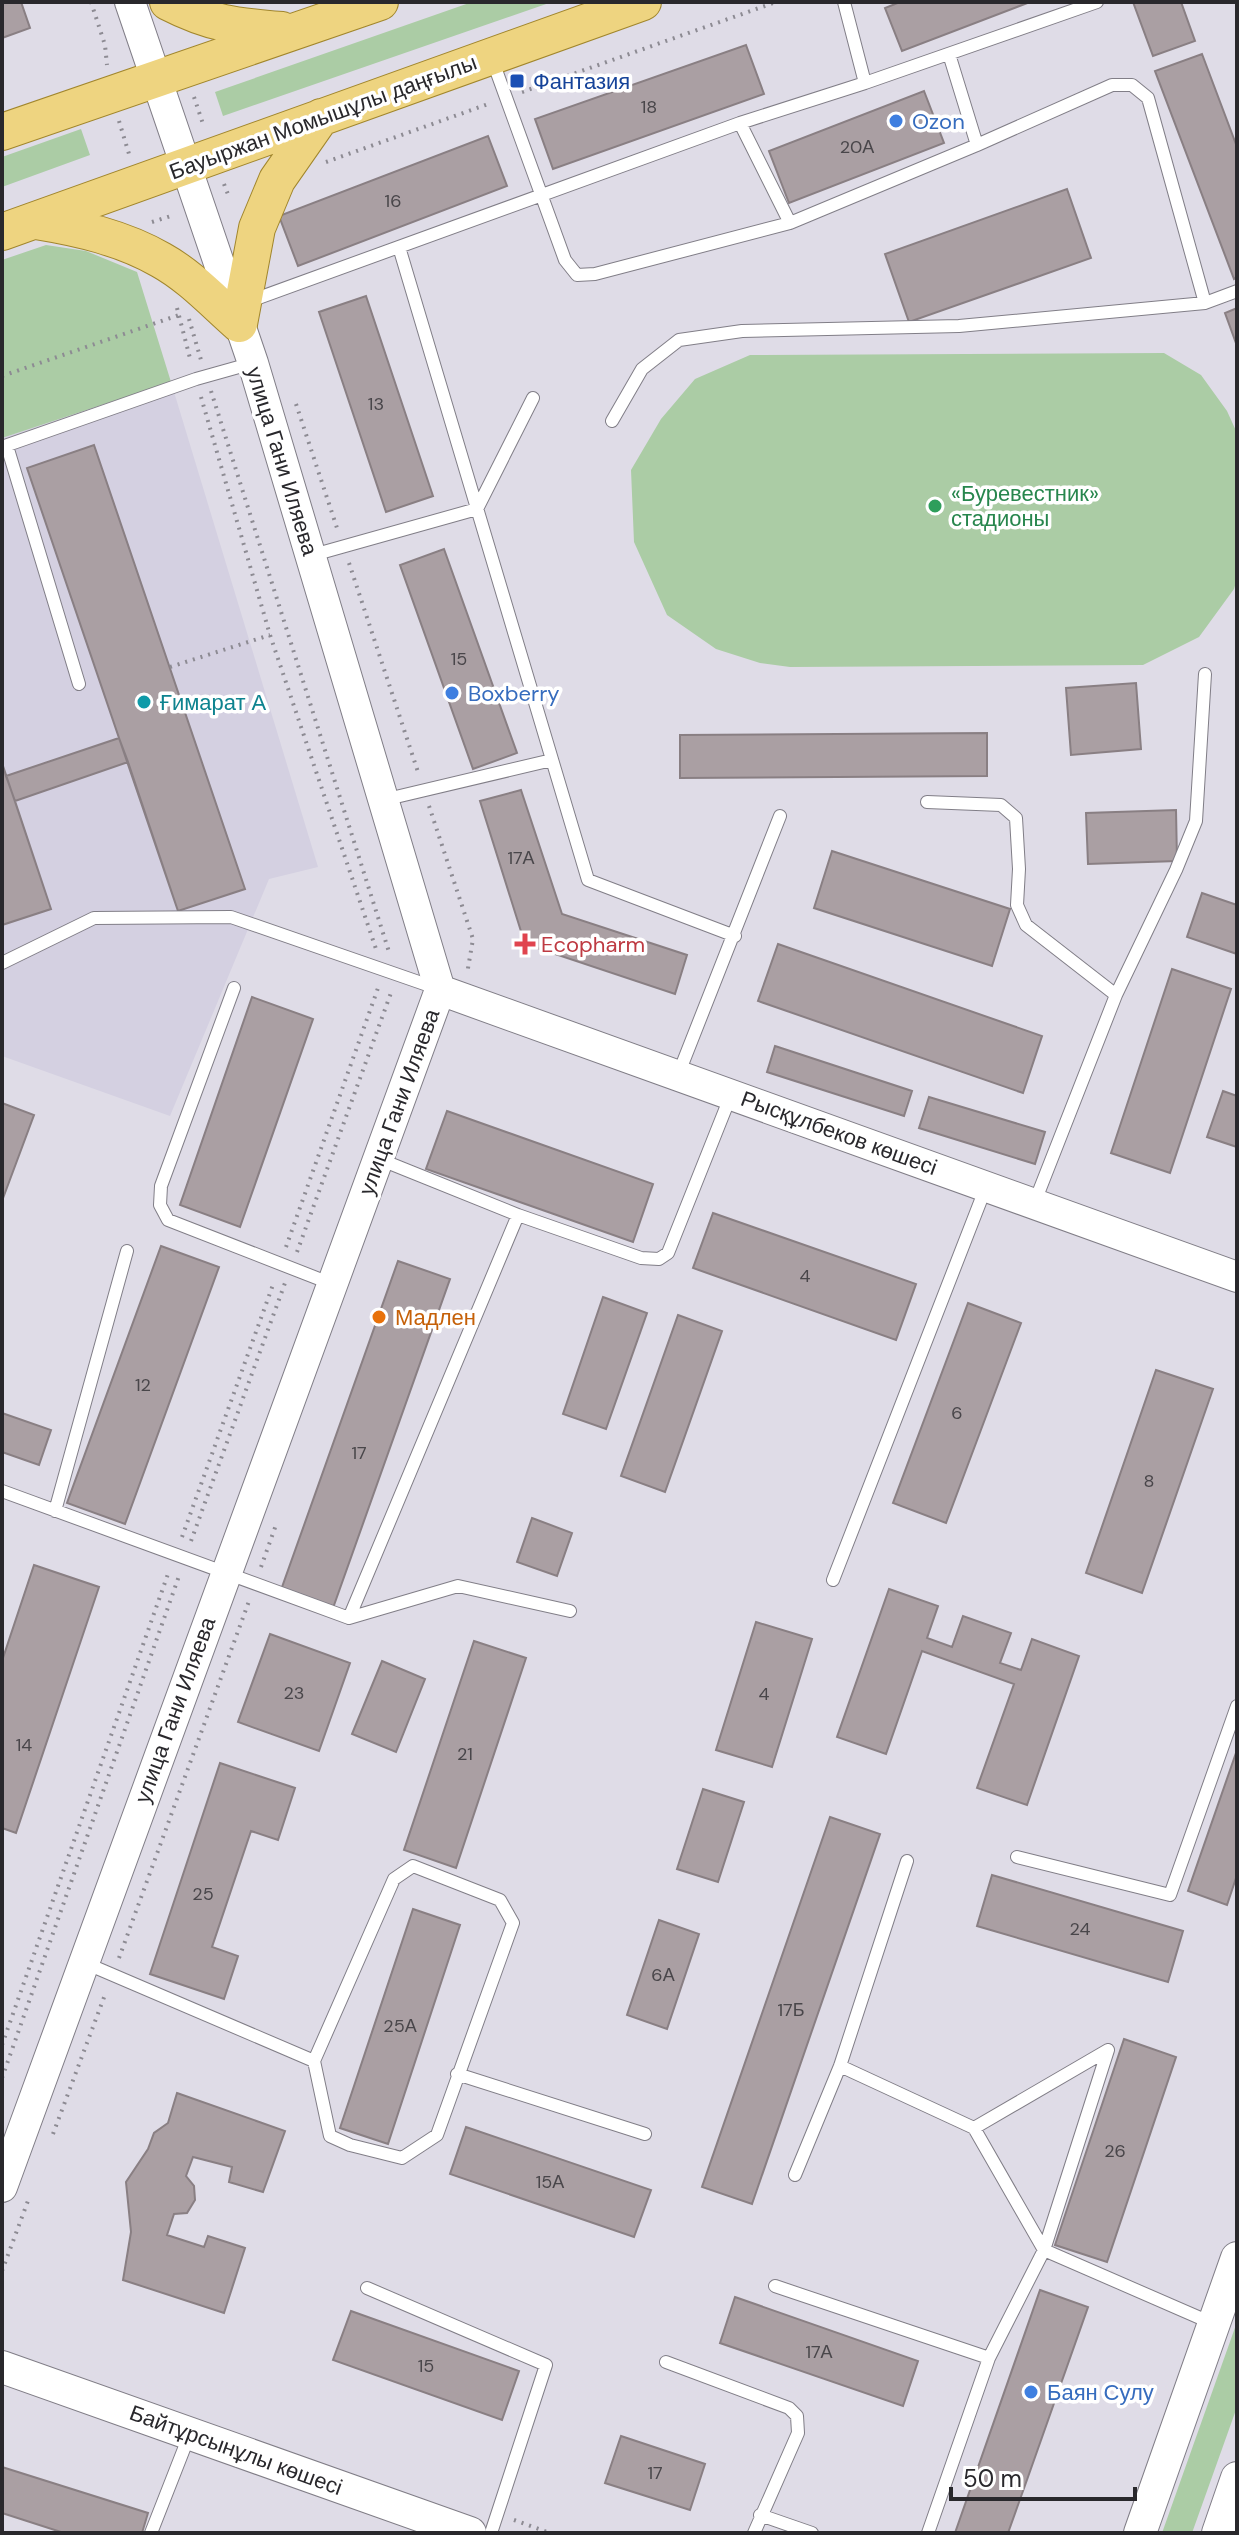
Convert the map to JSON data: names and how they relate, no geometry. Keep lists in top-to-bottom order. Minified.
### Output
{"streets":{"main road":["Бауыржан Момышұлы даңғылы","Байтұрсынұлы көшесі"],"street":["улица Гани Иляева","Рысқұлбеков көшесі"]},"crossings":[["Бауыржан Момышұлы даңғылы","улица Гани Иляева"],["улица Гани Иляева","Рысқұлбеков көшесі"]],"places":{"transit":["Фантазия"],"other":["Ozon","«Буревестник» стадионы","Boxberry","Ғимарат А","Мадлен","Баян Сулу"],"health":["Ecopharm"]},"house_numbers":["18","20А","16","13","15","17А","4","12","6","17","8","23","4","14","21","25","24","6А","17Б","25А","26","15А","17А","15","17"],"scale_bar":"50 m"}
